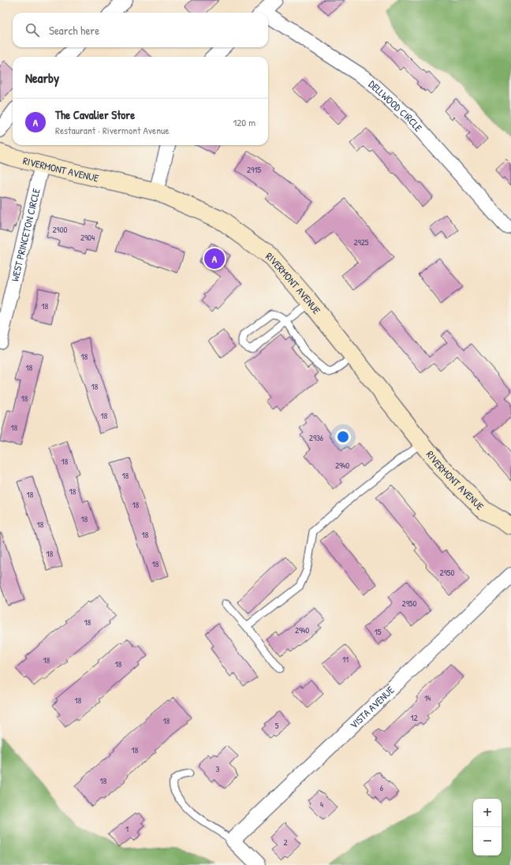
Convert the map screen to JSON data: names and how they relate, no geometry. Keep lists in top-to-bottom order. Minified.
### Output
{"streets":{"main road":["RIVERMONT AVENUE"],"street":["DELLWOOD CIRCLE","WEST PRINCETON CIRCLE","VISTA AVENUE"]},"crossings":[["RIVERMONT AVENUE","WEST PRINCETON CIRCLE"]],"house_numbers":["2915","2900","2904","2925","18","18","18","18","18","18","18","2936","18","2940","18","18","18","18","18","18","18","18","18","2950","2950","18","2940","15","11","18","18","14","18","12","18","5","18","3","18","6","4","1","2"],"page":{"search":"Search here","heading":"Nearby","list":[{"mark":"A","name":"The Cavalier Store","note":"Restaurant · Rivermont Avenue","value":"120 m"}],"pins":"A","map_buttons":["+","−"]}}
